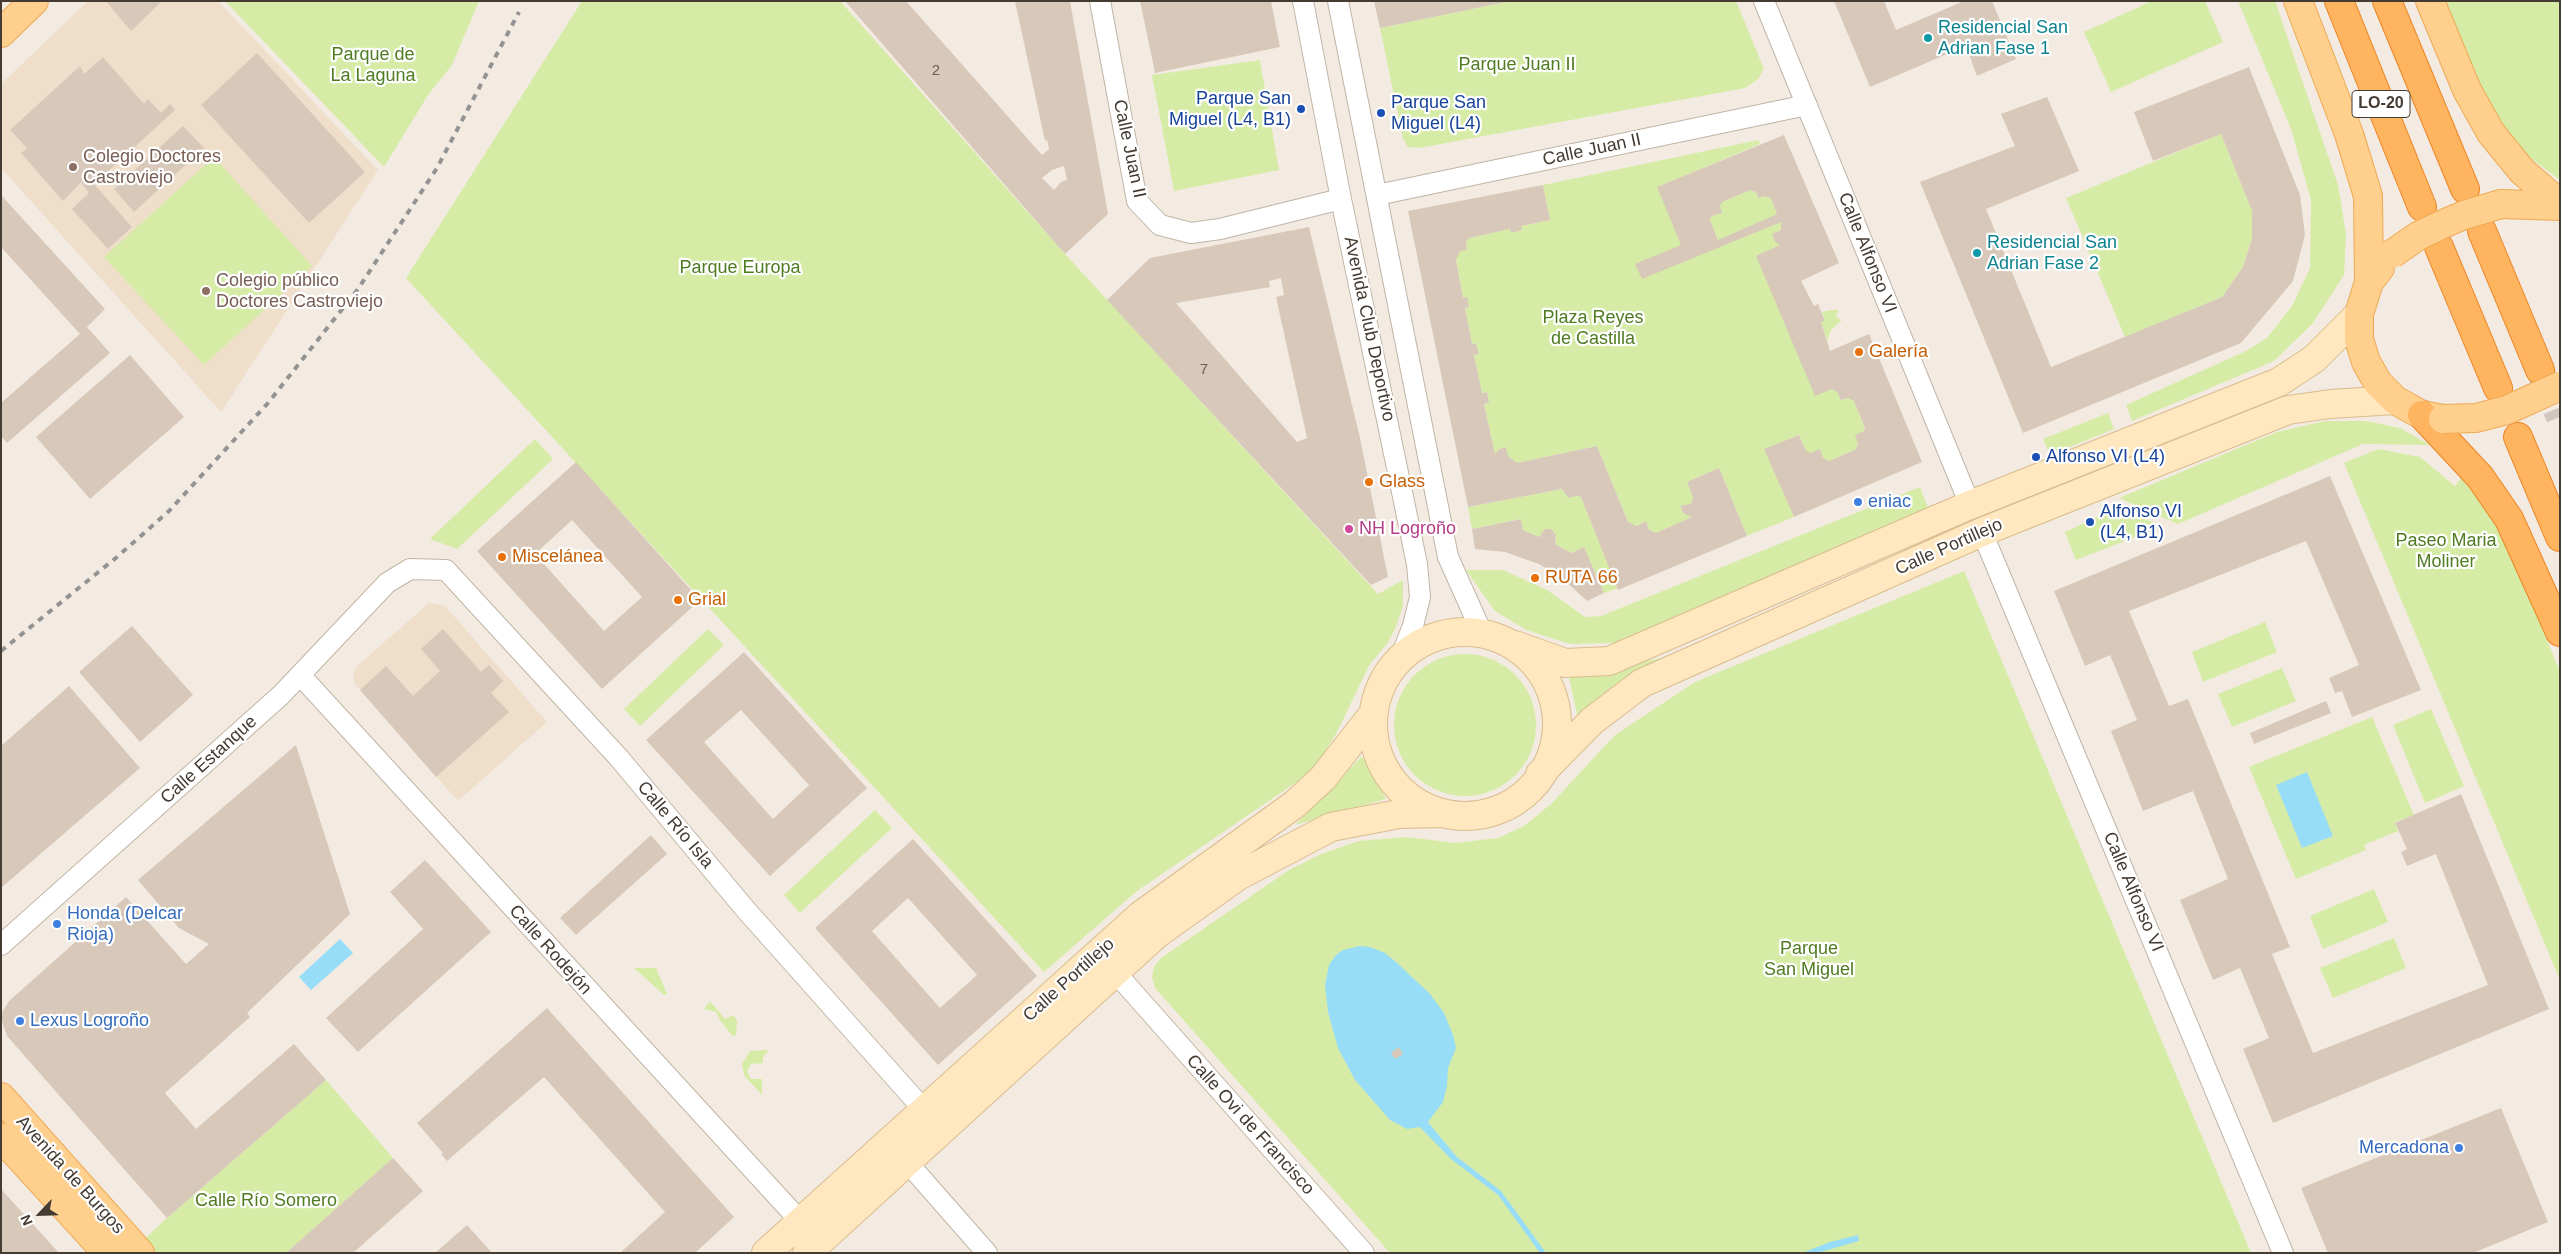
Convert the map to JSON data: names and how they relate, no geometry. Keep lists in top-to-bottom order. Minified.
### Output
{"streets":{"highway":["LO-20"],"main road":["Calle Portillejo","Avenida de Burgos"],"street":["Calle Juan II","Calle Alfonso VI","Avenida Club Deportivo","Calle Estanque","Calle Río Isla","Calle Rodejón","Calle Ovi de Francisco"]},"crossings":[["Calle Juan II","Calle Alfonso VI"],["Calle Juan II","Avenida Club Deportivo"],["Calle Alfonso VI","Calle Portillejo"],["Avenida Club Deportivo","Calle Portillejo"],["Calle Portillejo","Calle Río Isla"],["Calle Portillejo","Calle Rodejón"],["Calle Portillejo","Calle Ovi de Francisco"],["Calle Estanque","Calle Río Isla"],["Calle Estanque","Calle Rodejón"]],"parks":["Parque de La Laguna","Parque Juan II","Parque Europa","Plaza Reyes de Castilla","Paseo Maria Moliner","Parque San Miguel","Calle Río Somero"],"places":["Residencial San Adrian Fase 1","Parque San Miguel (L4, B1)","Parque San Miguel (L4)","Colegio Doctores Castroviejo","Residencial San Adrian Fase 2","Colegio público Doctores Castroviejo","Galería","Alfonso VI (L4)","Glass","eniac","Alfonso VI (L4, B1)","NH Logroño","Miscelánea","RUTA 66","Grial","Honda (Delcar Rioja)","Lexus Logroño","Mercadona"],"house_numbers":["2","7"],"north":"bottom left"}
